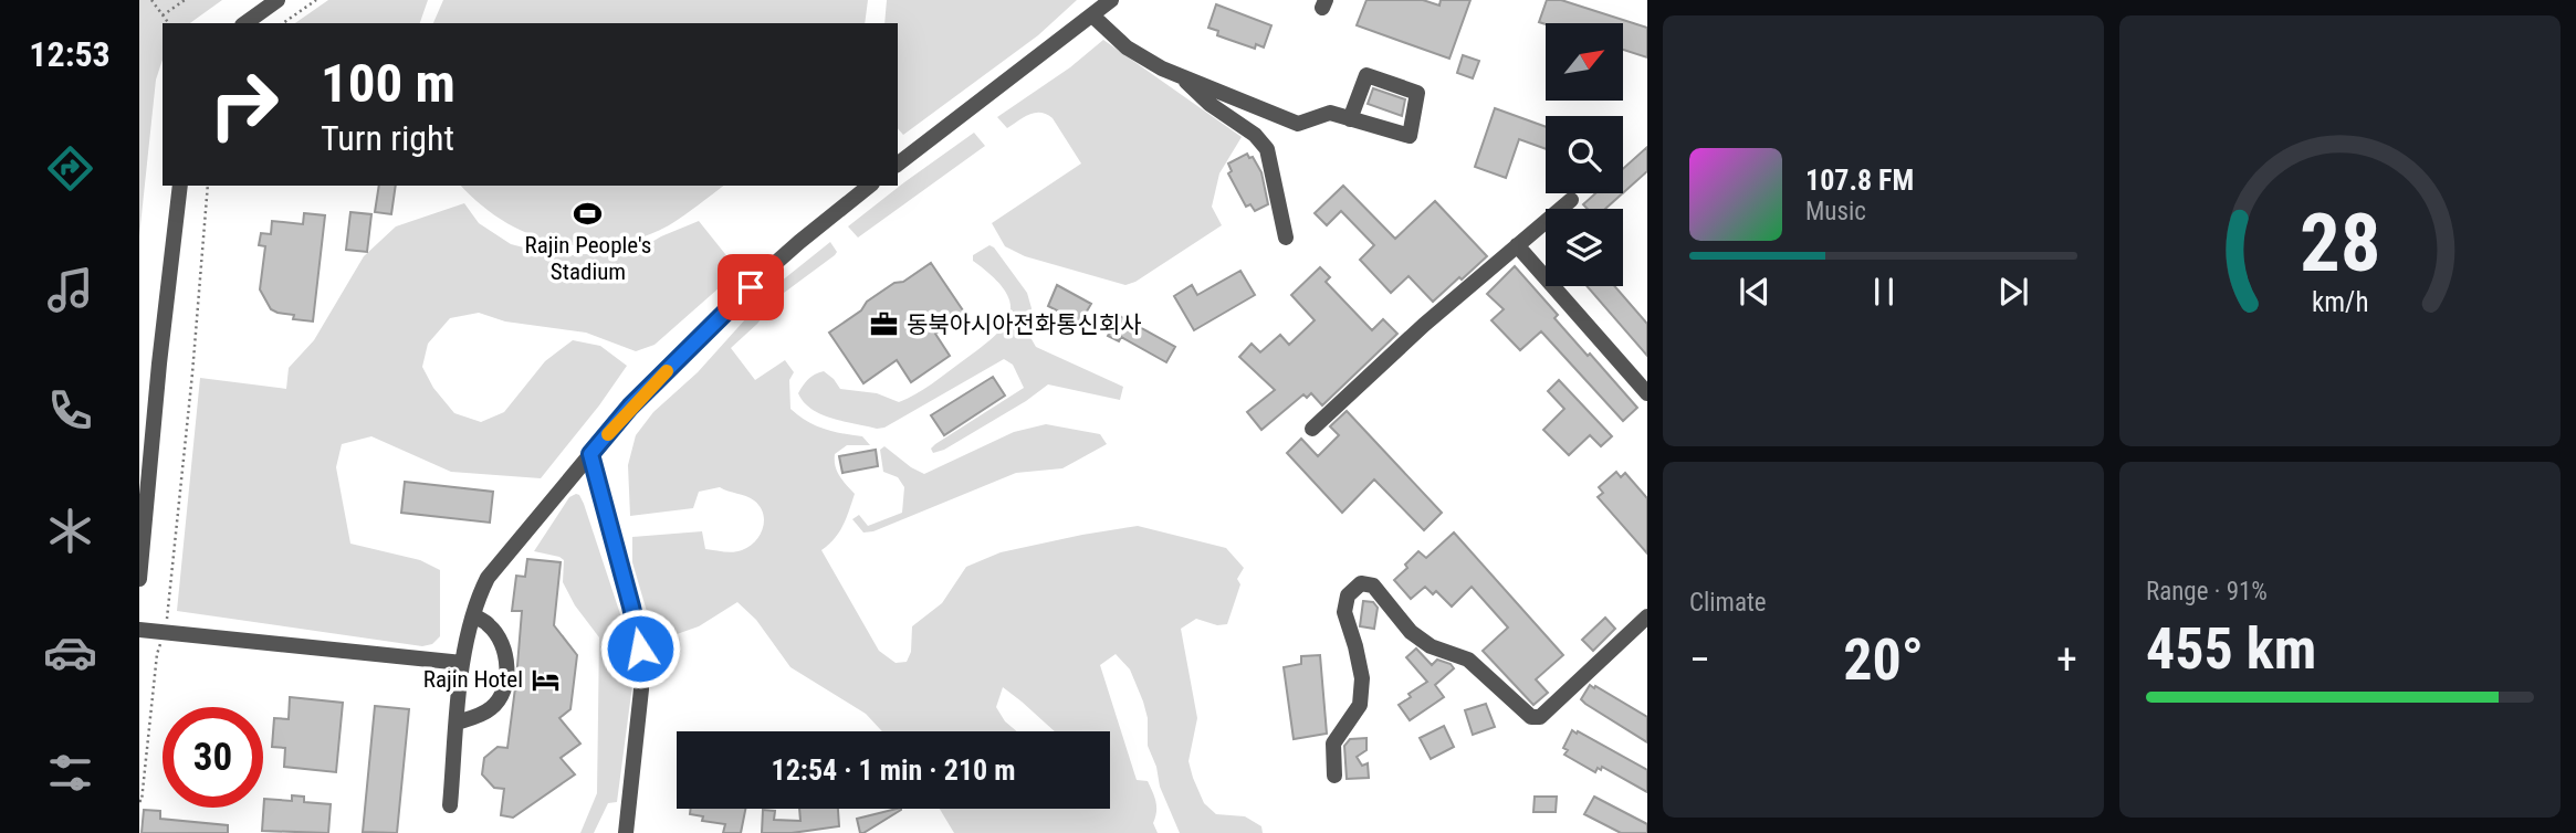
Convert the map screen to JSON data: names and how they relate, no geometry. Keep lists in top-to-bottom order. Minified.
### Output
{"places":{"sports":["Rajin People's Stadium"],"office":["동북아시아전화통신회사"],"hotel":["Rajin Hotel"]},"north":"top right","page":{"tabs":"12:53","turn":["100 m","Turn right"],"song":["107.8 FM","Music"],"tile":["Climate",["Range · 91%","455 km"]],"heat":["−","20°","+"],"limit":"30","trip":"12:54 · 1 min · 210 m","gauge":["28","km/h"]}}
